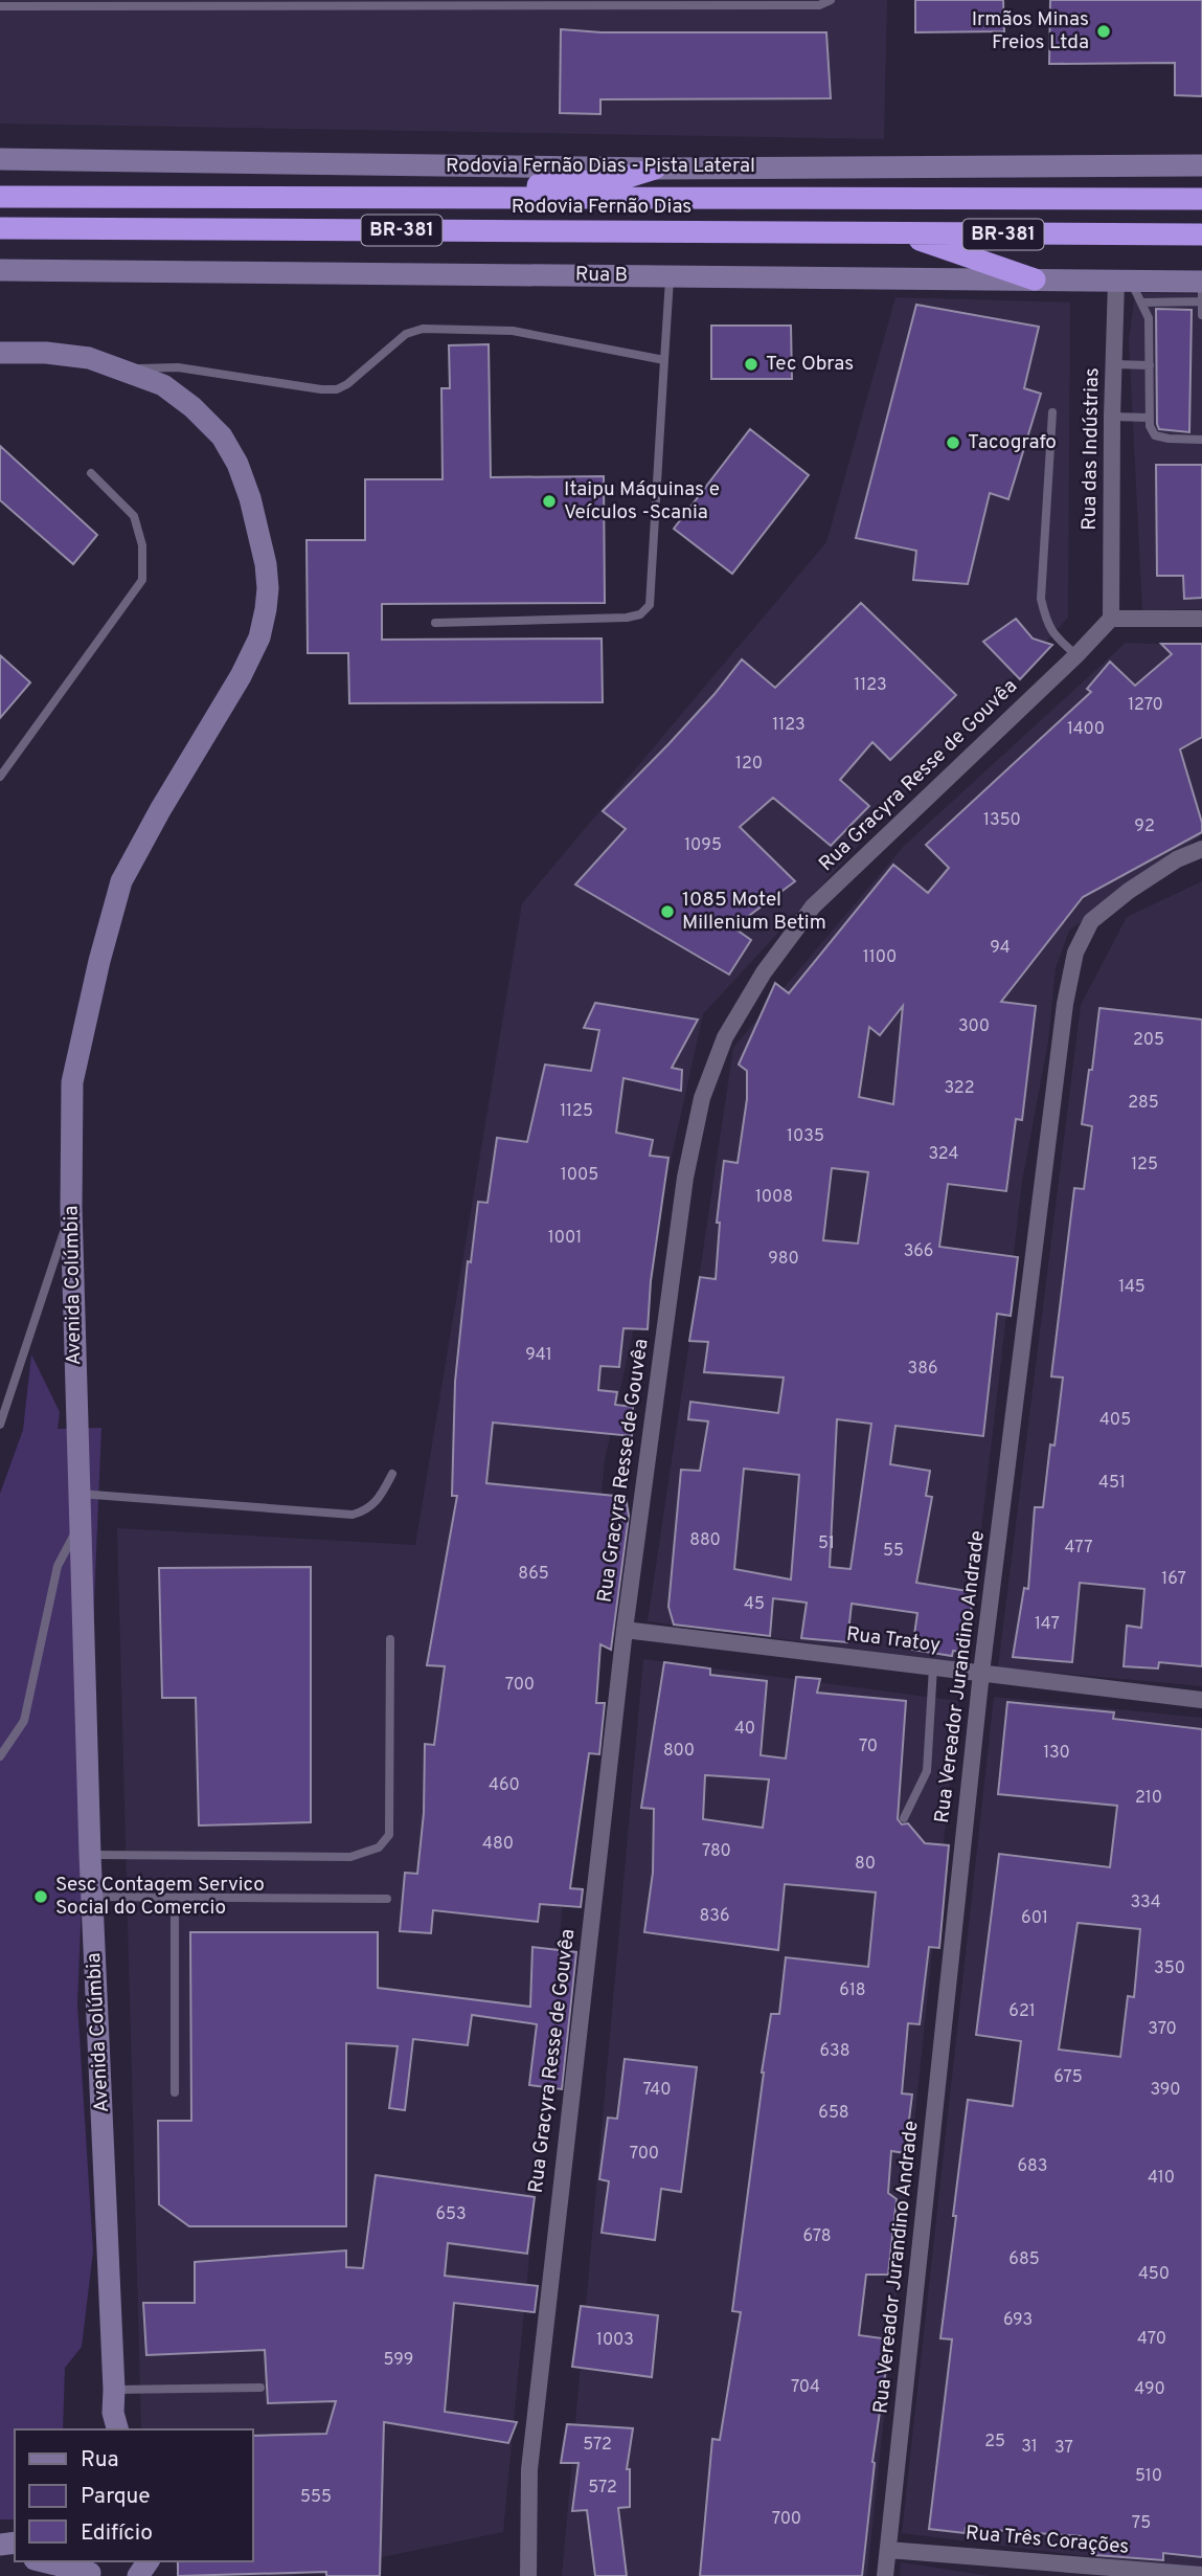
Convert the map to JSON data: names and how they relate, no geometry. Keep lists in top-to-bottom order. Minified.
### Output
{"streets":{"highway":["Rodovia Fernão Dias","BR-381"],"street":["Rodovia Fernão Dias - Pista Lateral","Rua B","Rua das Indústrias","Rua Gracyra Resse de Gouvêa","Avenida Colúmbia","Rua Tratoy","Rua Vereador Jurandino Andrade","Rua Três Corações"]},"crossings":[["Rodovia Fernão Dias","BR-381"],["BR-381","Rua B"],["Rua B","Rua das Indústrias"],["Rua das Indústrias","Rua Gracyra Resse de Gouvêa"],["Rua Gracyra Resse de Gouvêa","Rua Tratoy"],["Rua Tratoy","Rua Vereador Jurandino Andrade"],["Rua Vereador Jurandino Andrade","Rua Três Corações"]],"places":["Irmãos Minas Freios Ltda","Tec Obras","Tacografo","Itaipu Máquinas e Veículos -Scania","1085 Motel Millenium Betim","Sesc Contagem Servico Social do Comercio"],"house_numbers":["1123","1270","1123","1400","120","1350","92","1095","94","1100","300","205","322","285","1125","1035","324","125","1005","1008","1001","366","980","145","941","386","405","451","880","51","477","55","865","167","45","147","700","40","70","800","130","460","210","480","780","80","334","836","601","350","618","621","370","638","675","740","390","658","700","683","410","653","678","685","450","693","470","1003","599","704","490","25","572","31","37","510","572","555","700","75"],"legend":["Rua","Parque","Edifício"]}
